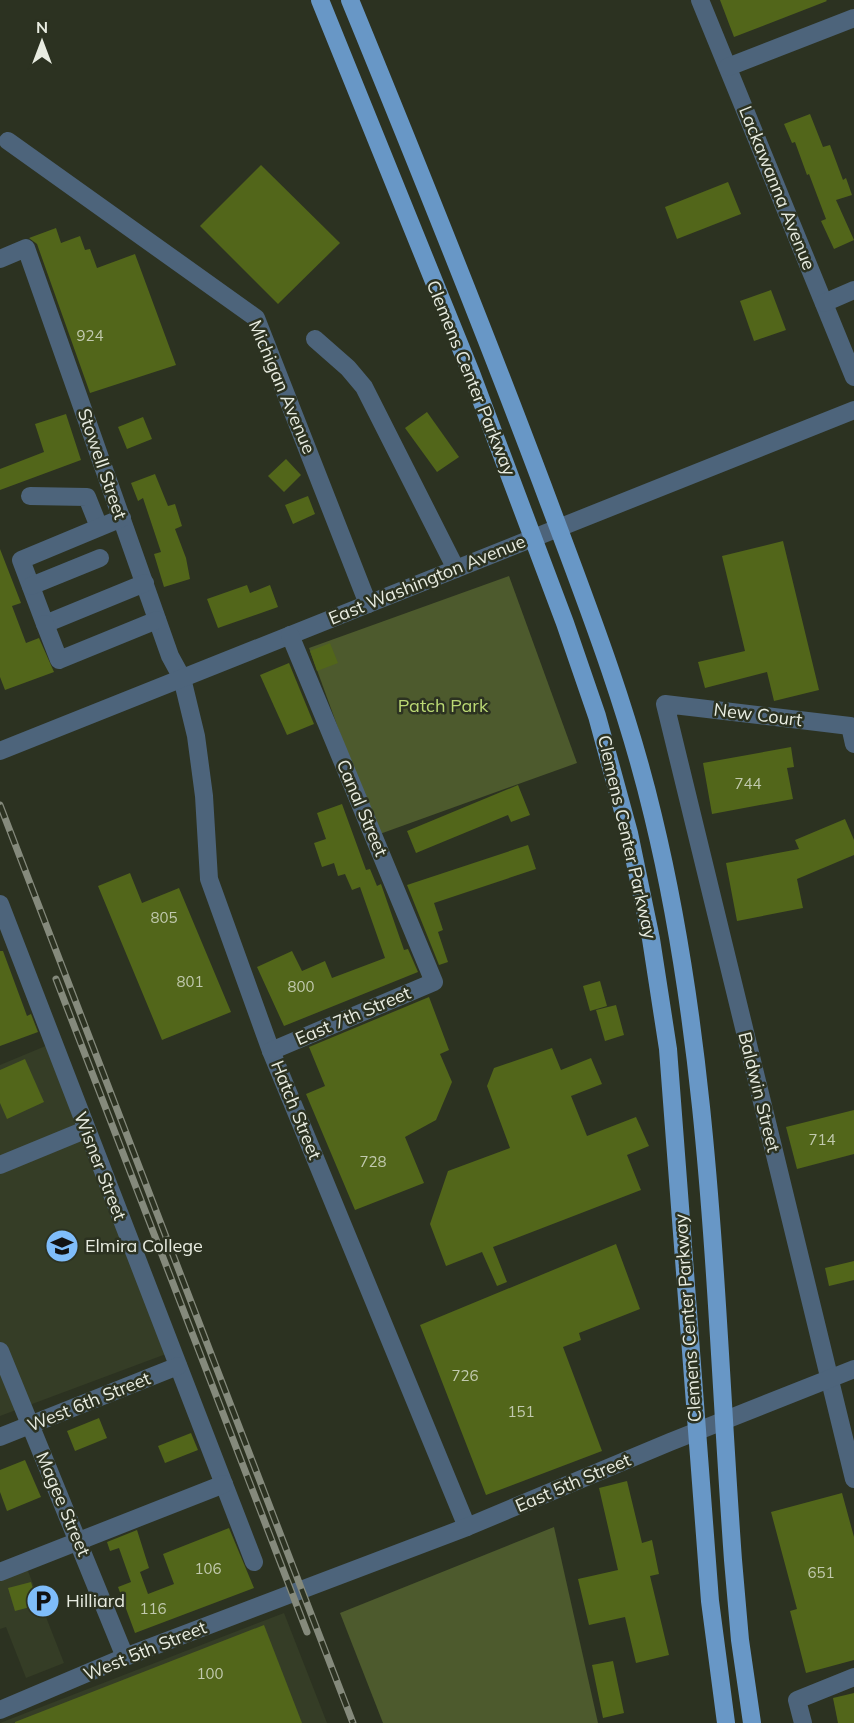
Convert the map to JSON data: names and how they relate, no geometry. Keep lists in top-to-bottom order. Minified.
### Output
{"streets":{"main road":["Clemens Center Parkway"],"street":["Lackawanna Avenue","Michigan Avenue","Stowell Street","East Washington Avenue","New Court","Canal Street","East 7th Street","Baldwin Street","Hatch Street","Wisner Street","West 6th Street","East 5th Street","Magee Street","West 5th Street"]},"crossings":[["Clemens Center Parkway","East Washington Avenue"],["Clemens Center Parkway","East 5th Street"],["Michigan Avenue","East Washington Avenue"],["Stowell Street","East Washington Avenue"],["Stowell Street","Hatch Street"],["East Washington Avenue","Canal Street"],["East Washington Avenue","Hatch Street"],["New Court","Baldwin Street"],["Canal Street","East 7th Street"],["East 7th Street","Hatch Street"],["Baldwin Street","East 5th Street"],["Hatch Street","East 5th Street"],["Wisner Street","West 6th Street"],["West 6th Street","Magee Street"],["East 5th Street","West 5th Street"],["Magee Street","West 5th Street"]],"parks":["Patch Park"],"places":{"school or university":["Elmira College"],"parking":["Hilliard"]},"house_numbers":["924","744","805","801","800","714","728","726","151","106","651","116","100"],"north":"top"}
